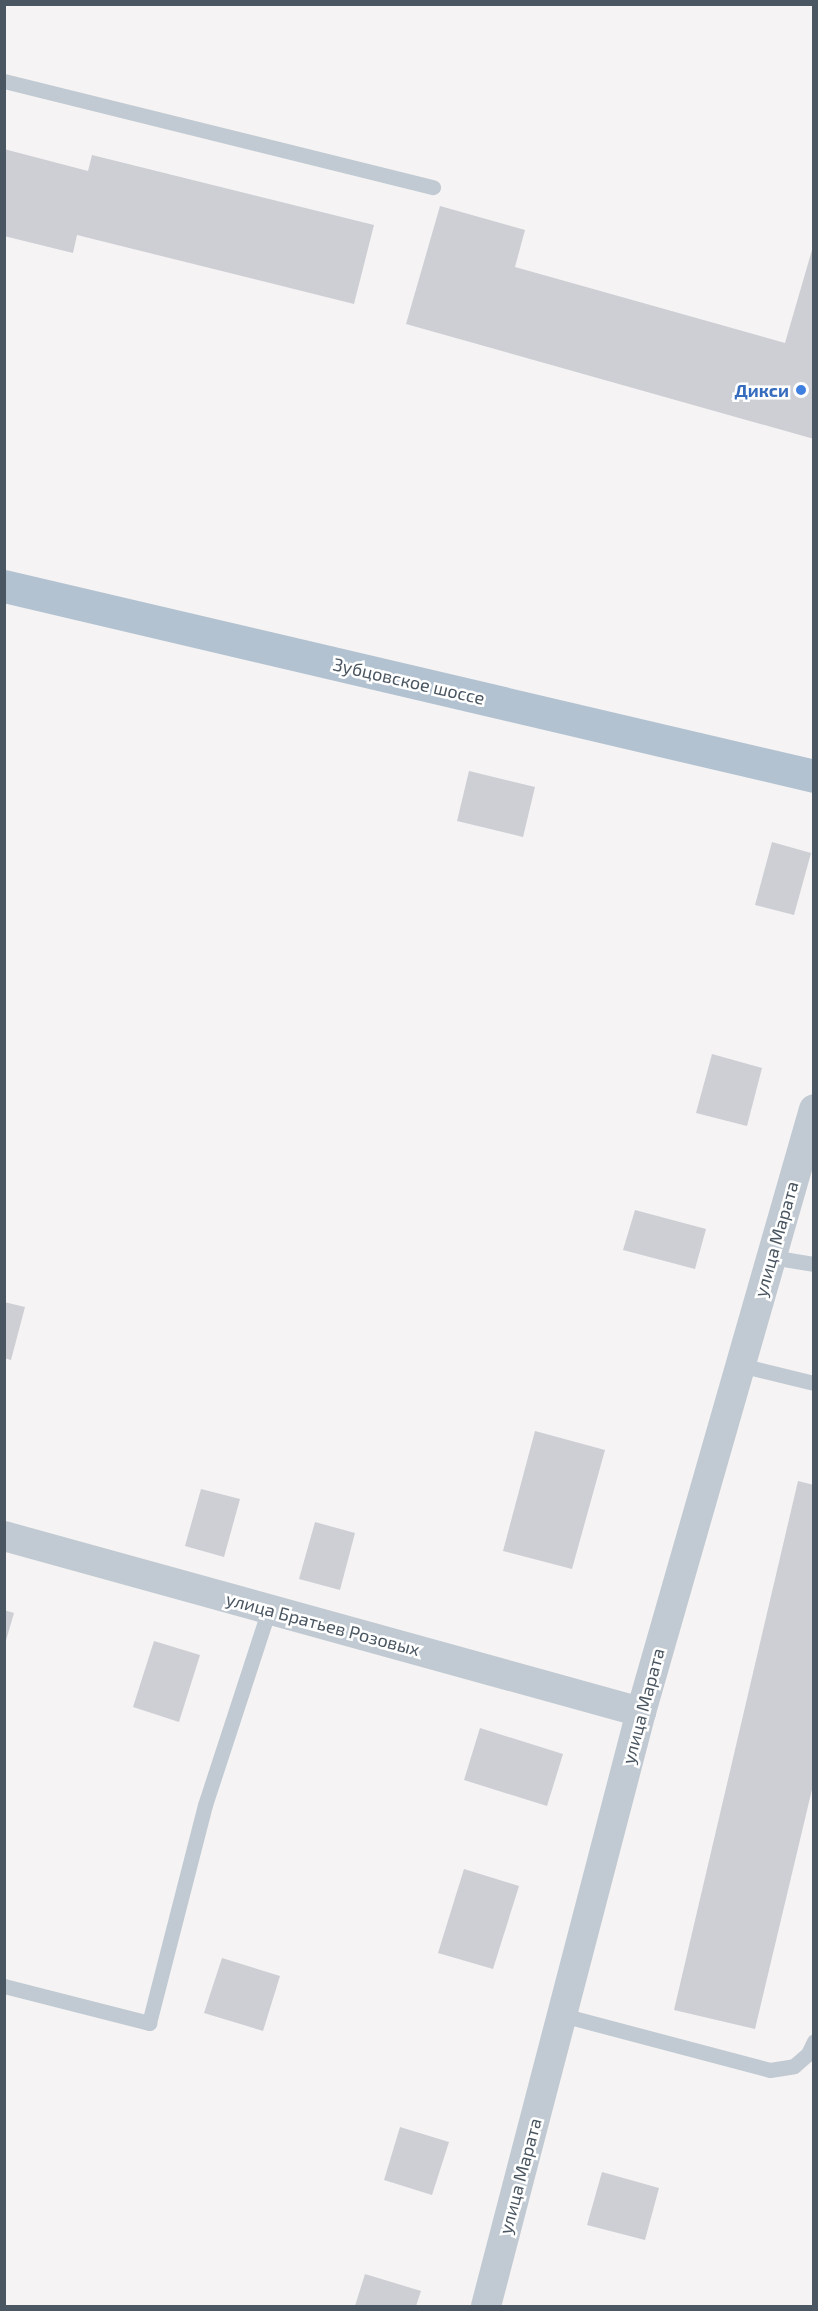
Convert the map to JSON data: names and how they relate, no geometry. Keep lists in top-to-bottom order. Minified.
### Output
{"streets":{"main road":["Зубцовское шоссе"],"street":["улица Марата","улица Братьев Розовых"]},"crossings":[["улица Марата","улица Братьев Розовых"]],"places":["Дикси"]}
